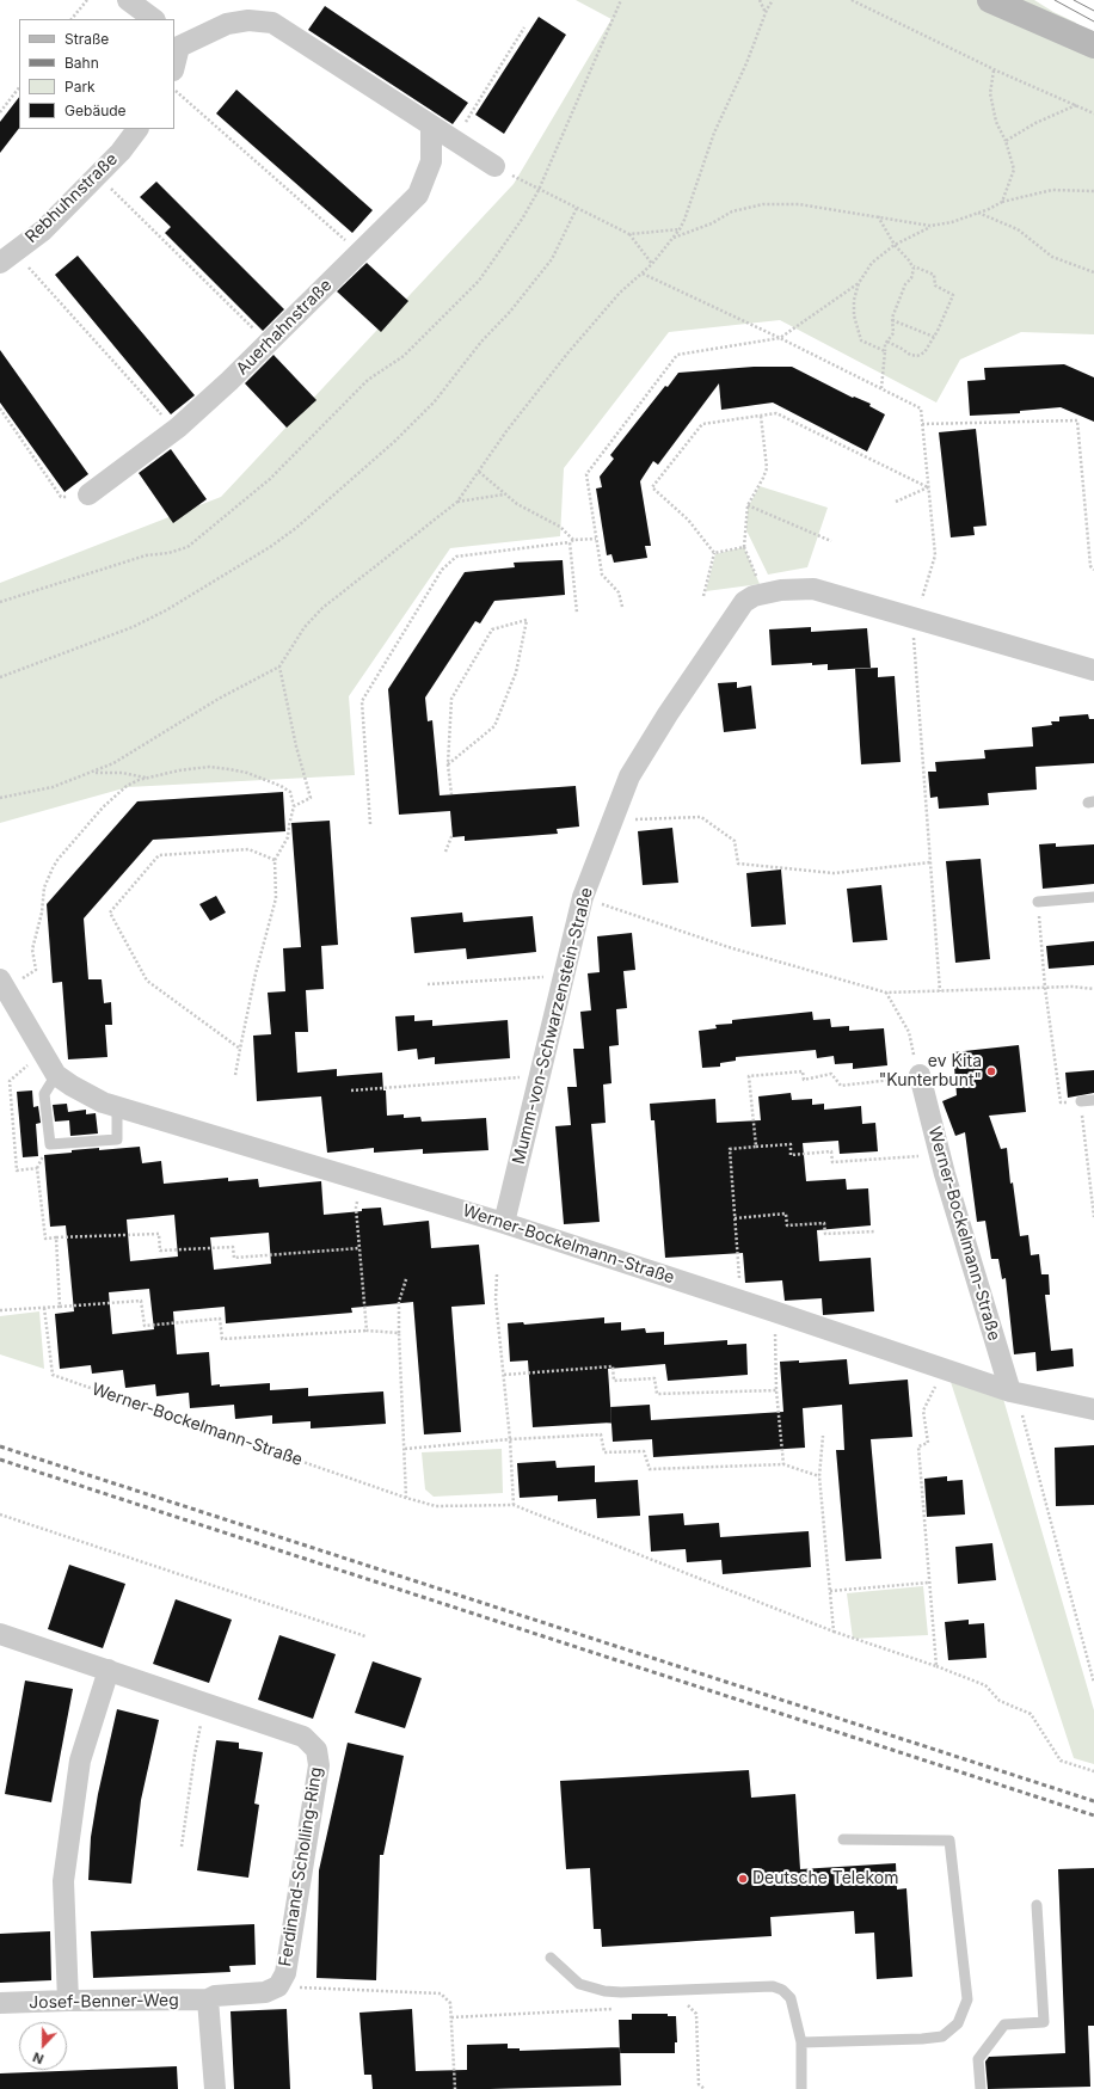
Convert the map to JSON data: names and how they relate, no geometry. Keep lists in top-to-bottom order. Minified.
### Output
{"streets":{"street":["Rebhuhnstraße","Auerhahnstraße","Mumm-von-Schwarzenstein-Straße","Werner-Bockelmann-Straße","Ferdinand-Scholling-Ring","Josef-Benner-Weg"]},"crossings":[["Mumm-von-Schwarzenstein-Straße","Werner-Bockelmann-Straße"],["Ferdinand-Scholling-Ring","Josef-Benner-Weg"]],"places":["ev Kita \"Kunterbunt\"","Deutsche Telekom"],"legend":["Straße","Bahn","Park","Gebäude"],"north":"bottom"}
